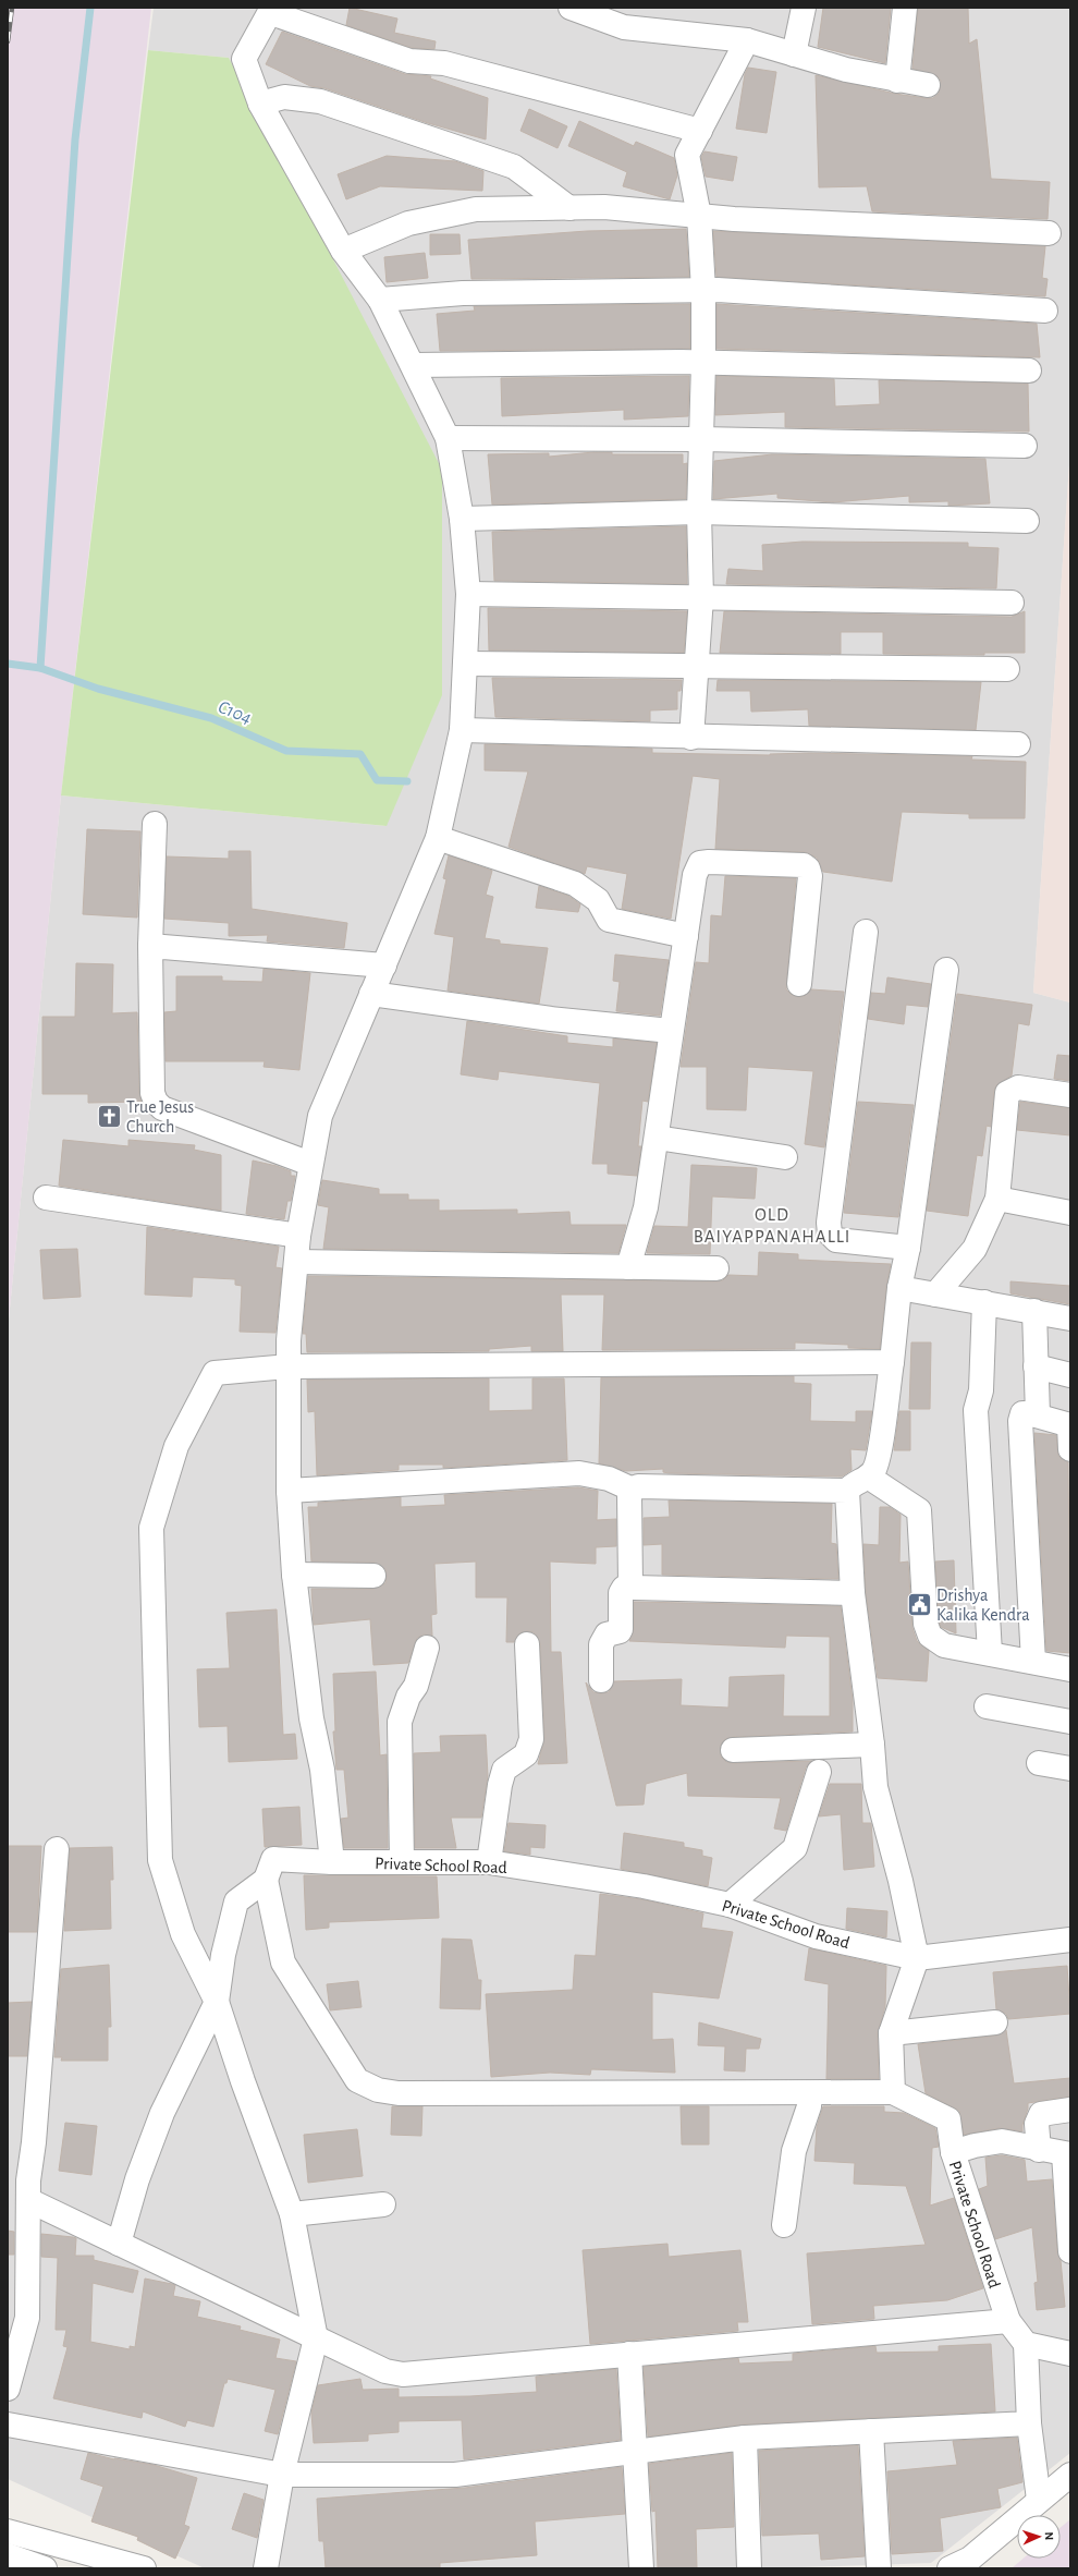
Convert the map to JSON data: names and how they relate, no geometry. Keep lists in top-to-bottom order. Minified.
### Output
{"streets":{"street":["Private School Road"]},"districts":["OLD BAIYAPPANAHALLI"],"water":["C104"],"places":{"church":["True Jesus Church"],"public building":["Drishya Kalika Kendra"]},"north":"right"}
